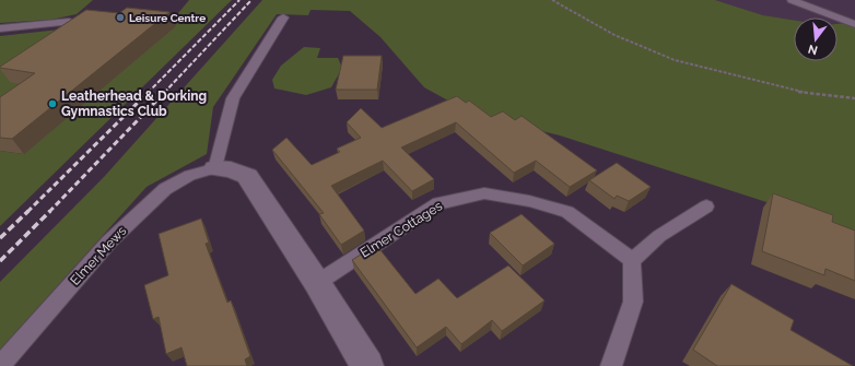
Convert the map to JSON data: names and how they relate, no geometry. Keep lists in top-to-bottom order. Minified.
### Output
{"streets":{"lane":["Elmer Cottages","Elmer Mews"]},"places":["Leisure Centre","Leatherhead & Dorking Gymnastics Club"],"north":"bottom"}
